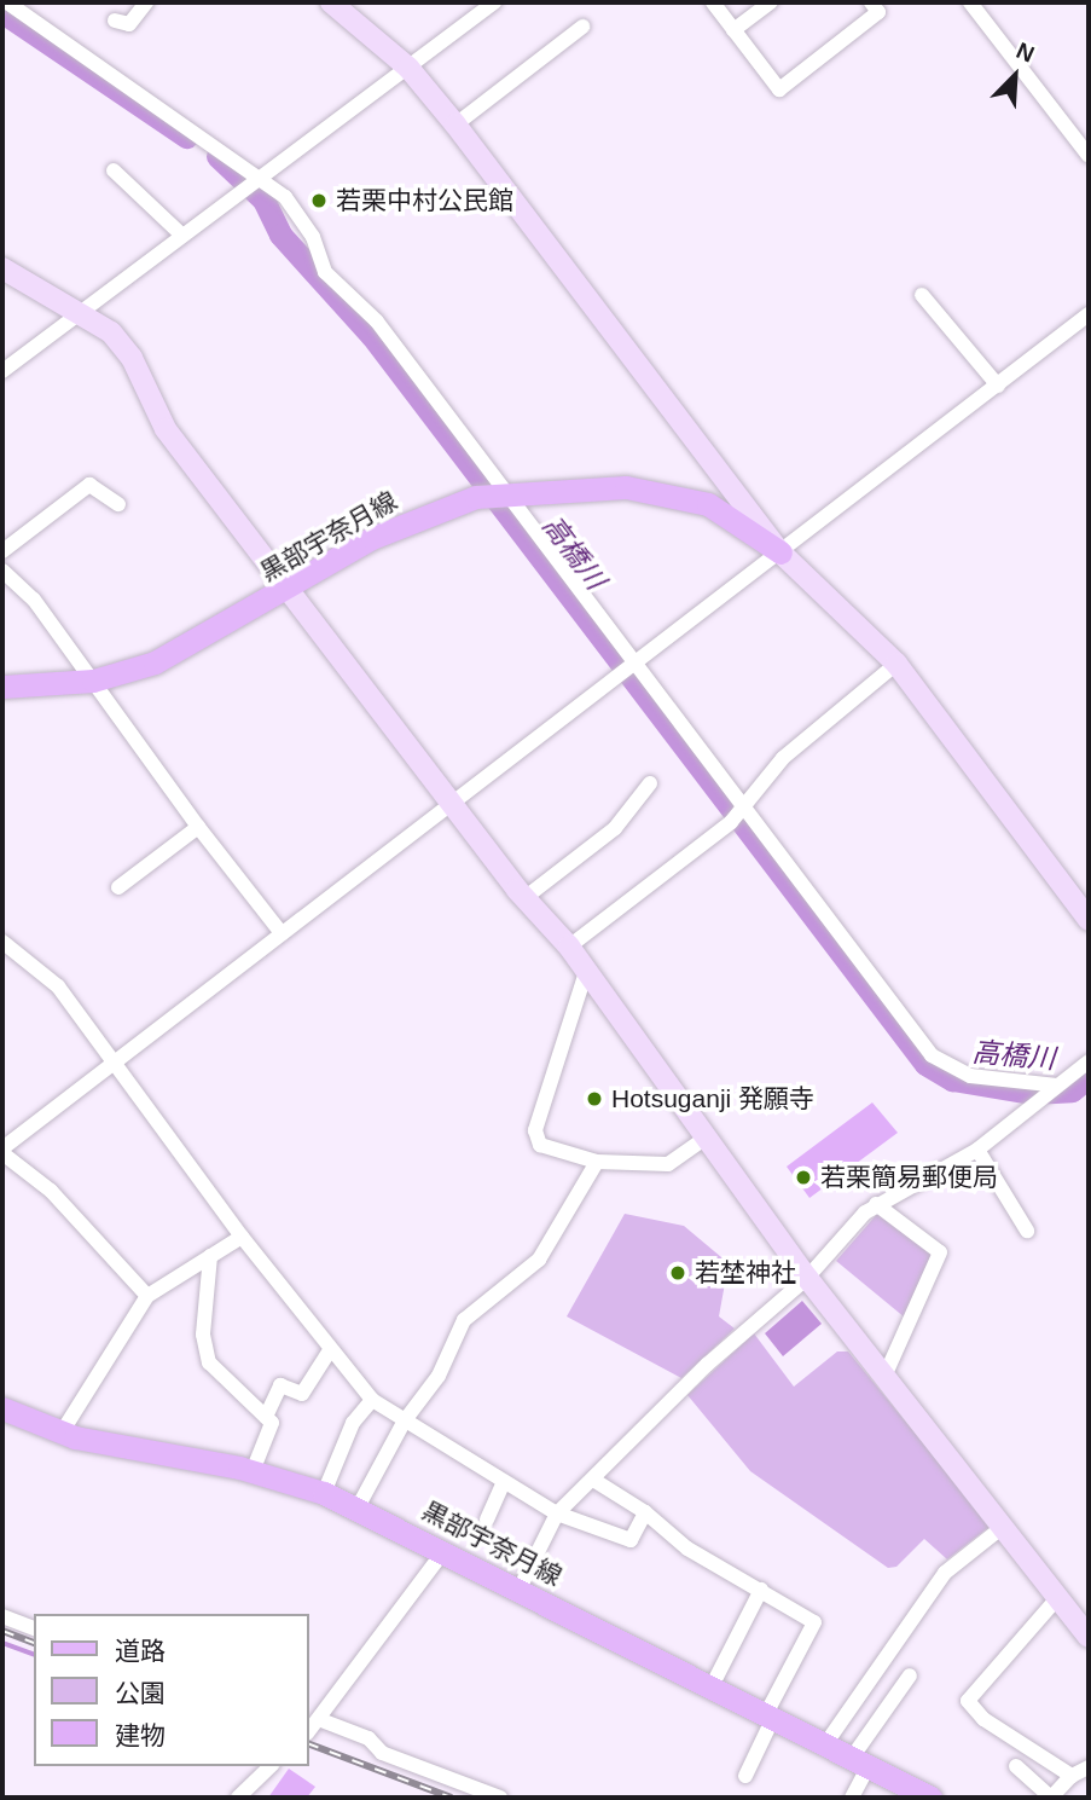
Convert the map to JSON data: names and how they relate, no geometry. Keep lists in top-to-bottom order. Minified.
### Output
{"streets":{"main road":["黒部宇奈月線"]},"water":["高橋川"],"places":["若栗中村公民館","Hotsuganji 発願寺","若栗簡易郵便局","若埜神社"],"legend":["道路","公園","建物"],"north":"top right"}
